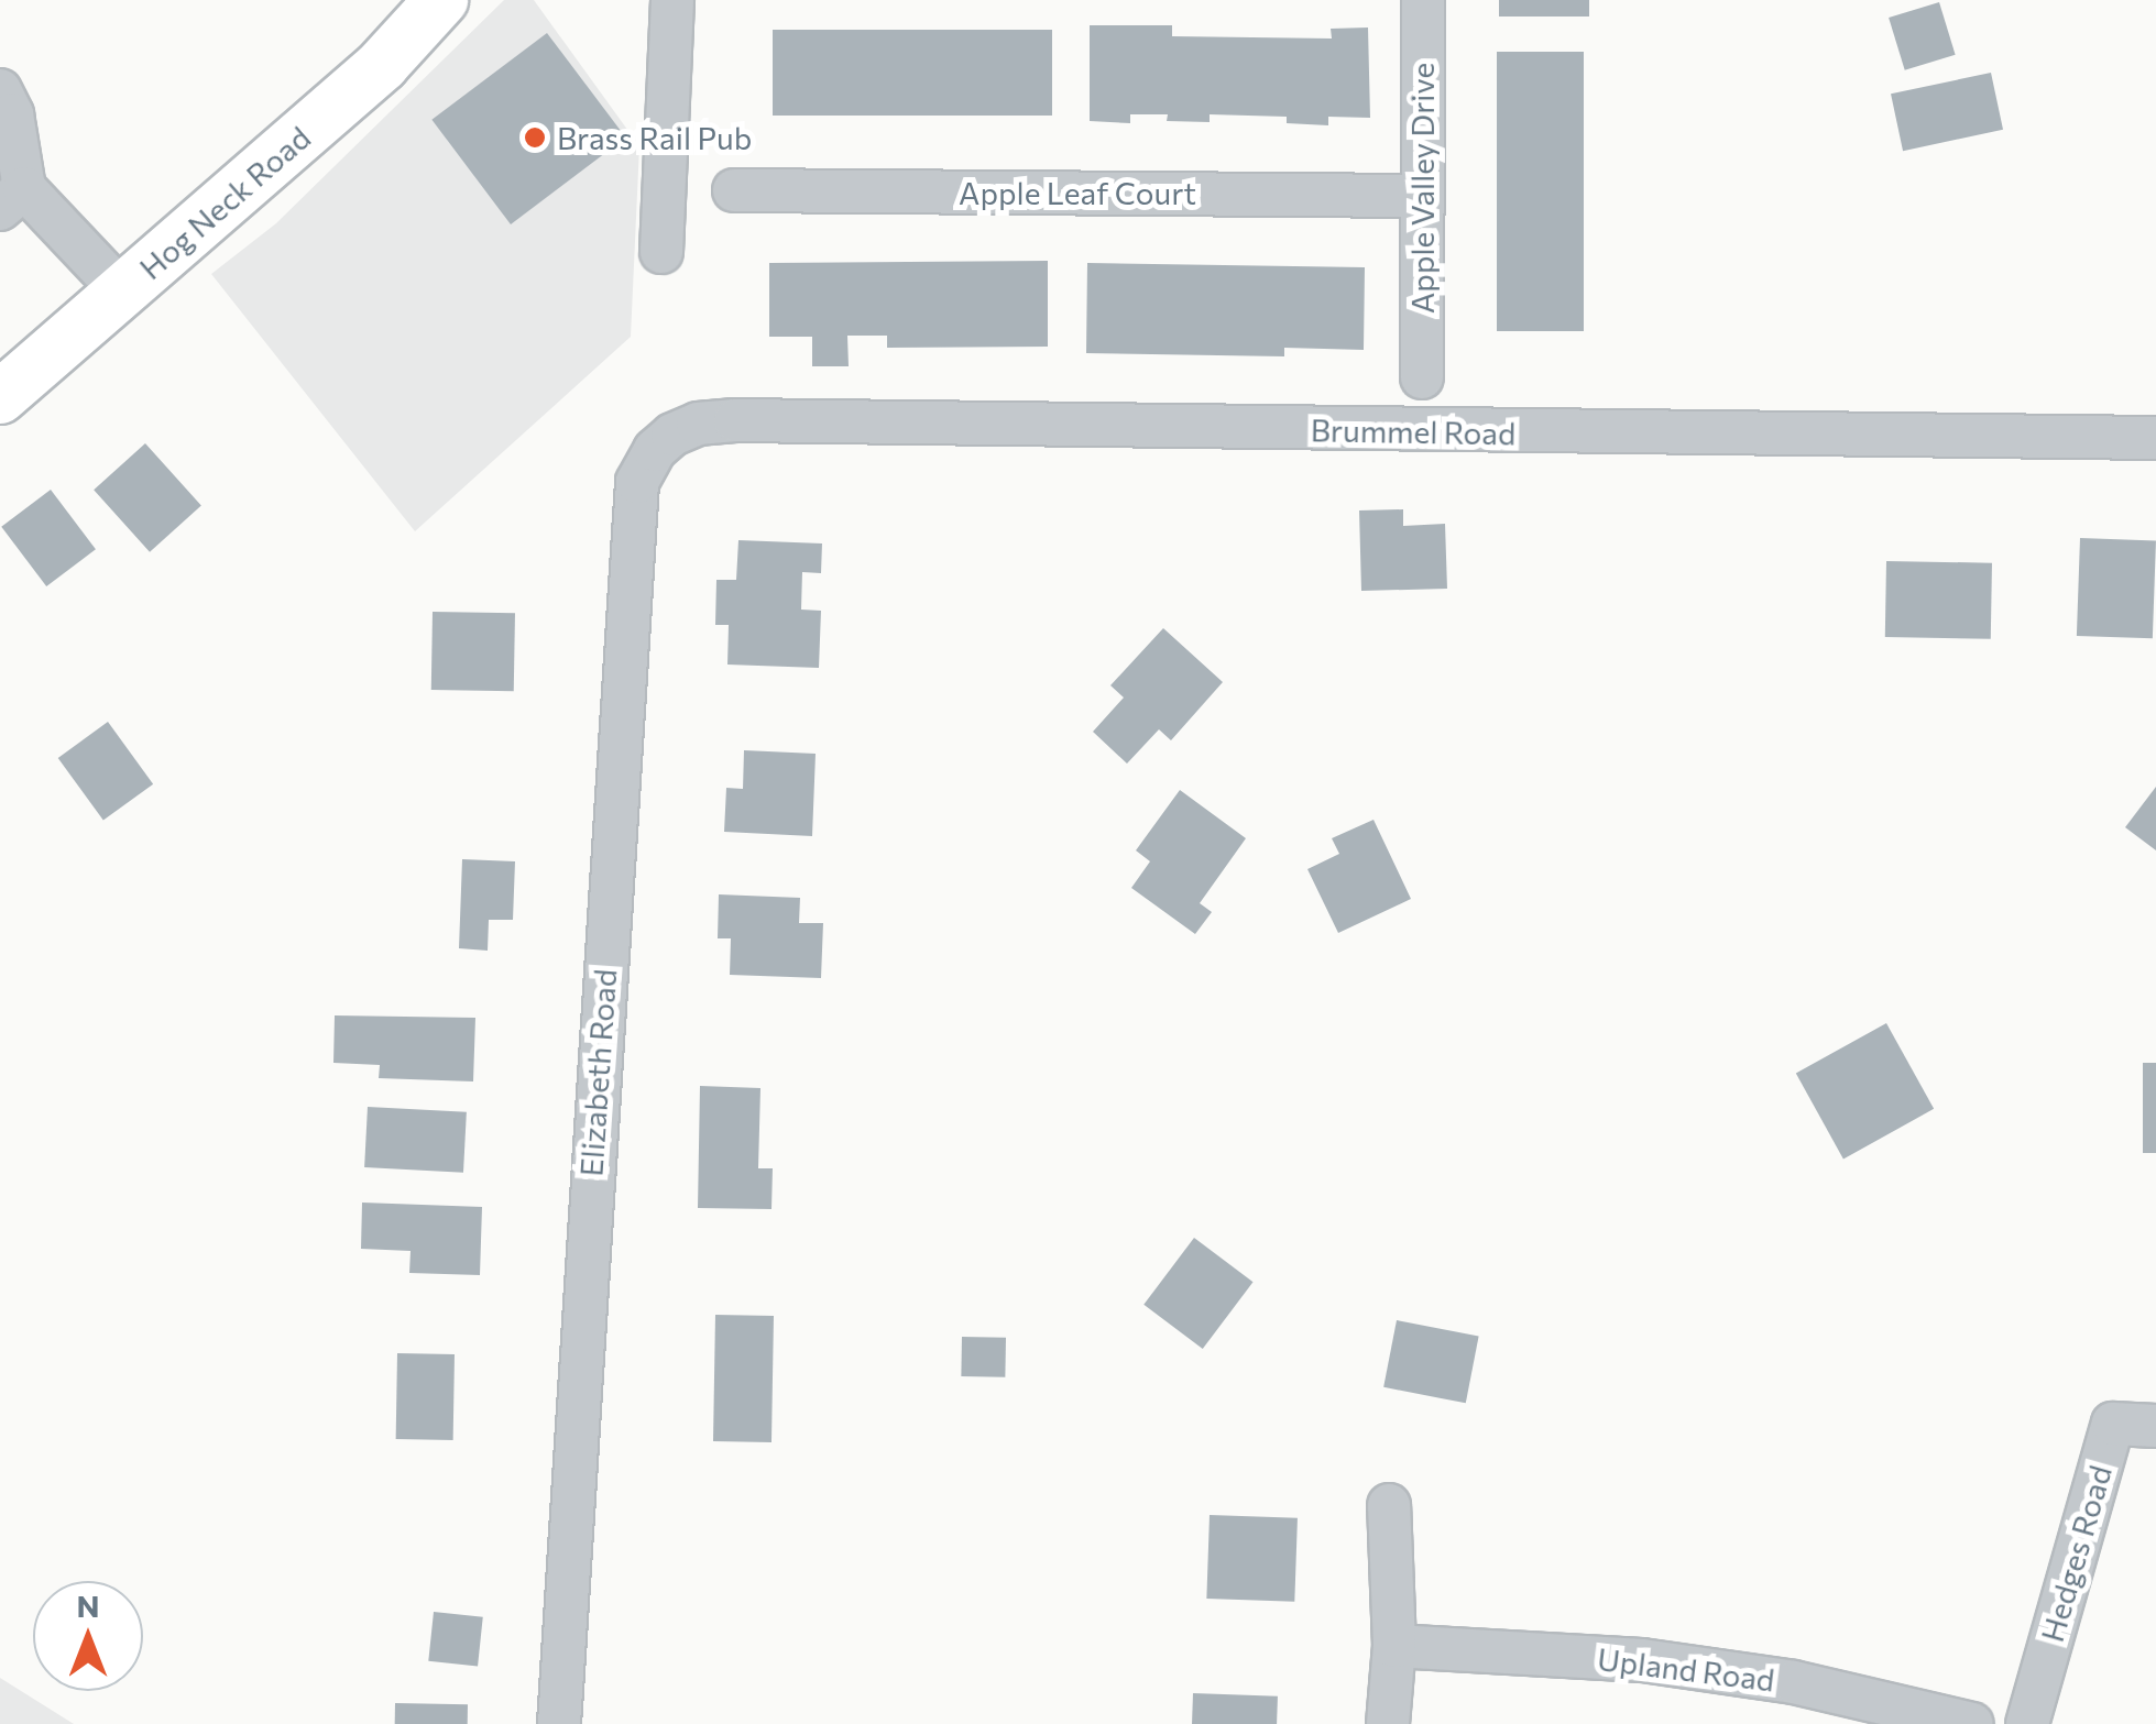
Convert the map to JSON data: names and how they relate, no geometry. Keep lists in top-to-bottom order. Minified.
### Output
{"streets":{"main road":["Hog Neck Road"],"street":["Apple Valley Drive","Apple Leaf Court","Brummel Road","Elizabeth Road","Hedges Road","Upland Road"]},"crossings":[["Apple Valley Drive","Apple Leaf Court"],["Brummel Road","Elizabeth Road"]],"places":["Brass Rail Pub"],"north":"top"}
